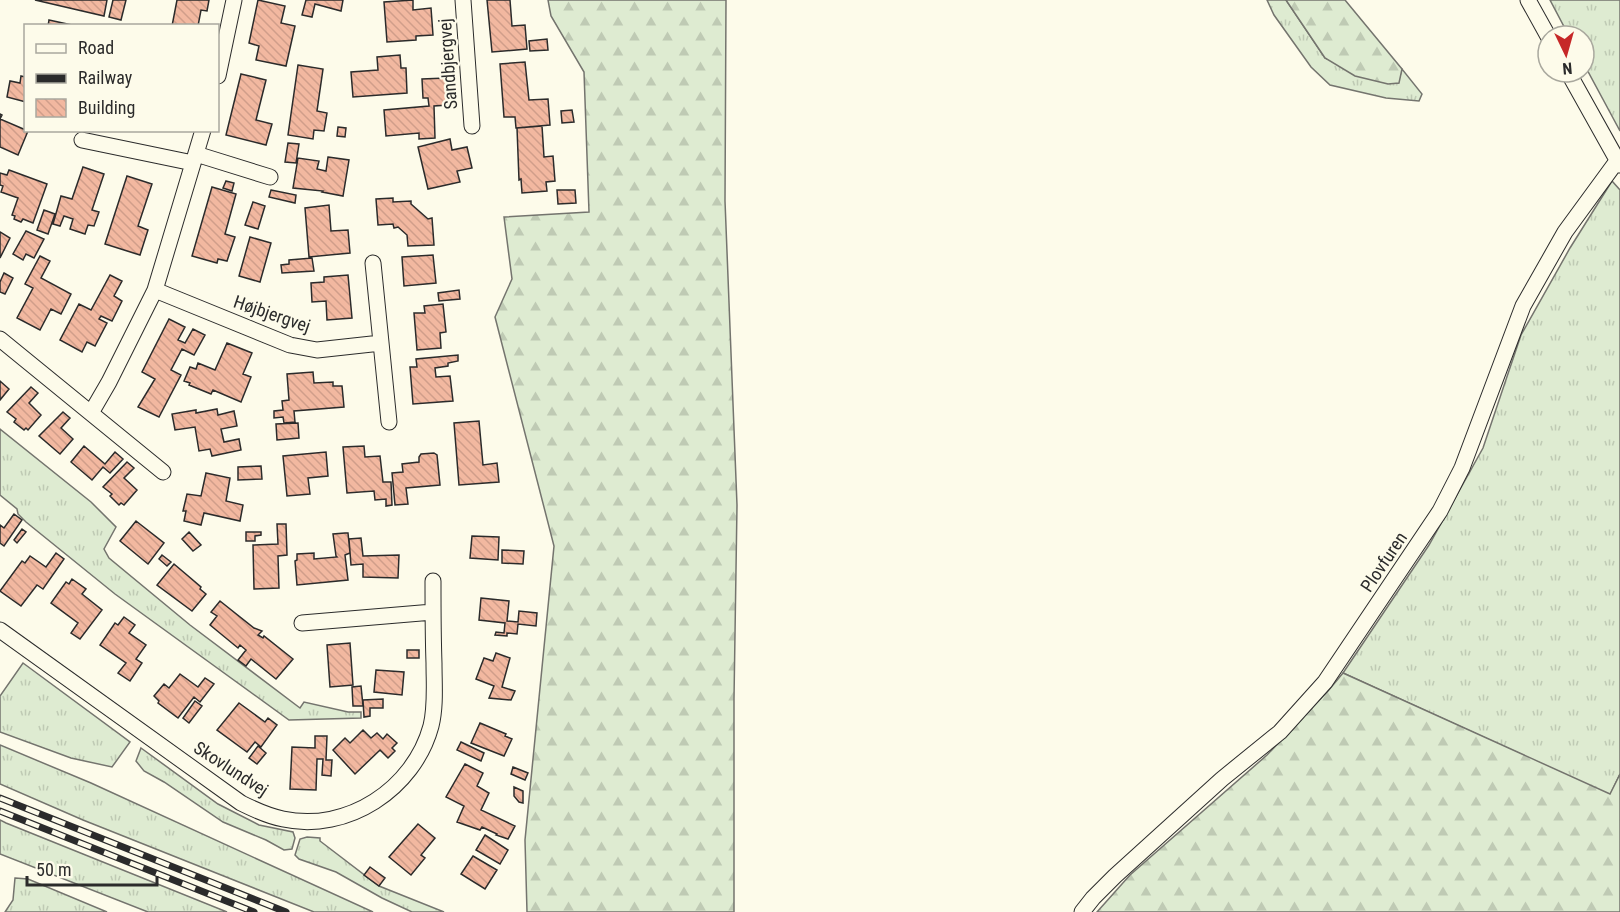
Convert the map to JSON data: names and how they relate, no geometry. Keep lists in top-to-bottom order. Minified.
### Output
{"streets":{"street":["Sandbjergvej","Højbjergvej","Plovfuren","Skovlundvej"]},"legend":["Road","Railway","Building"],"scale_bar":"50 m","north":"bottom"}
